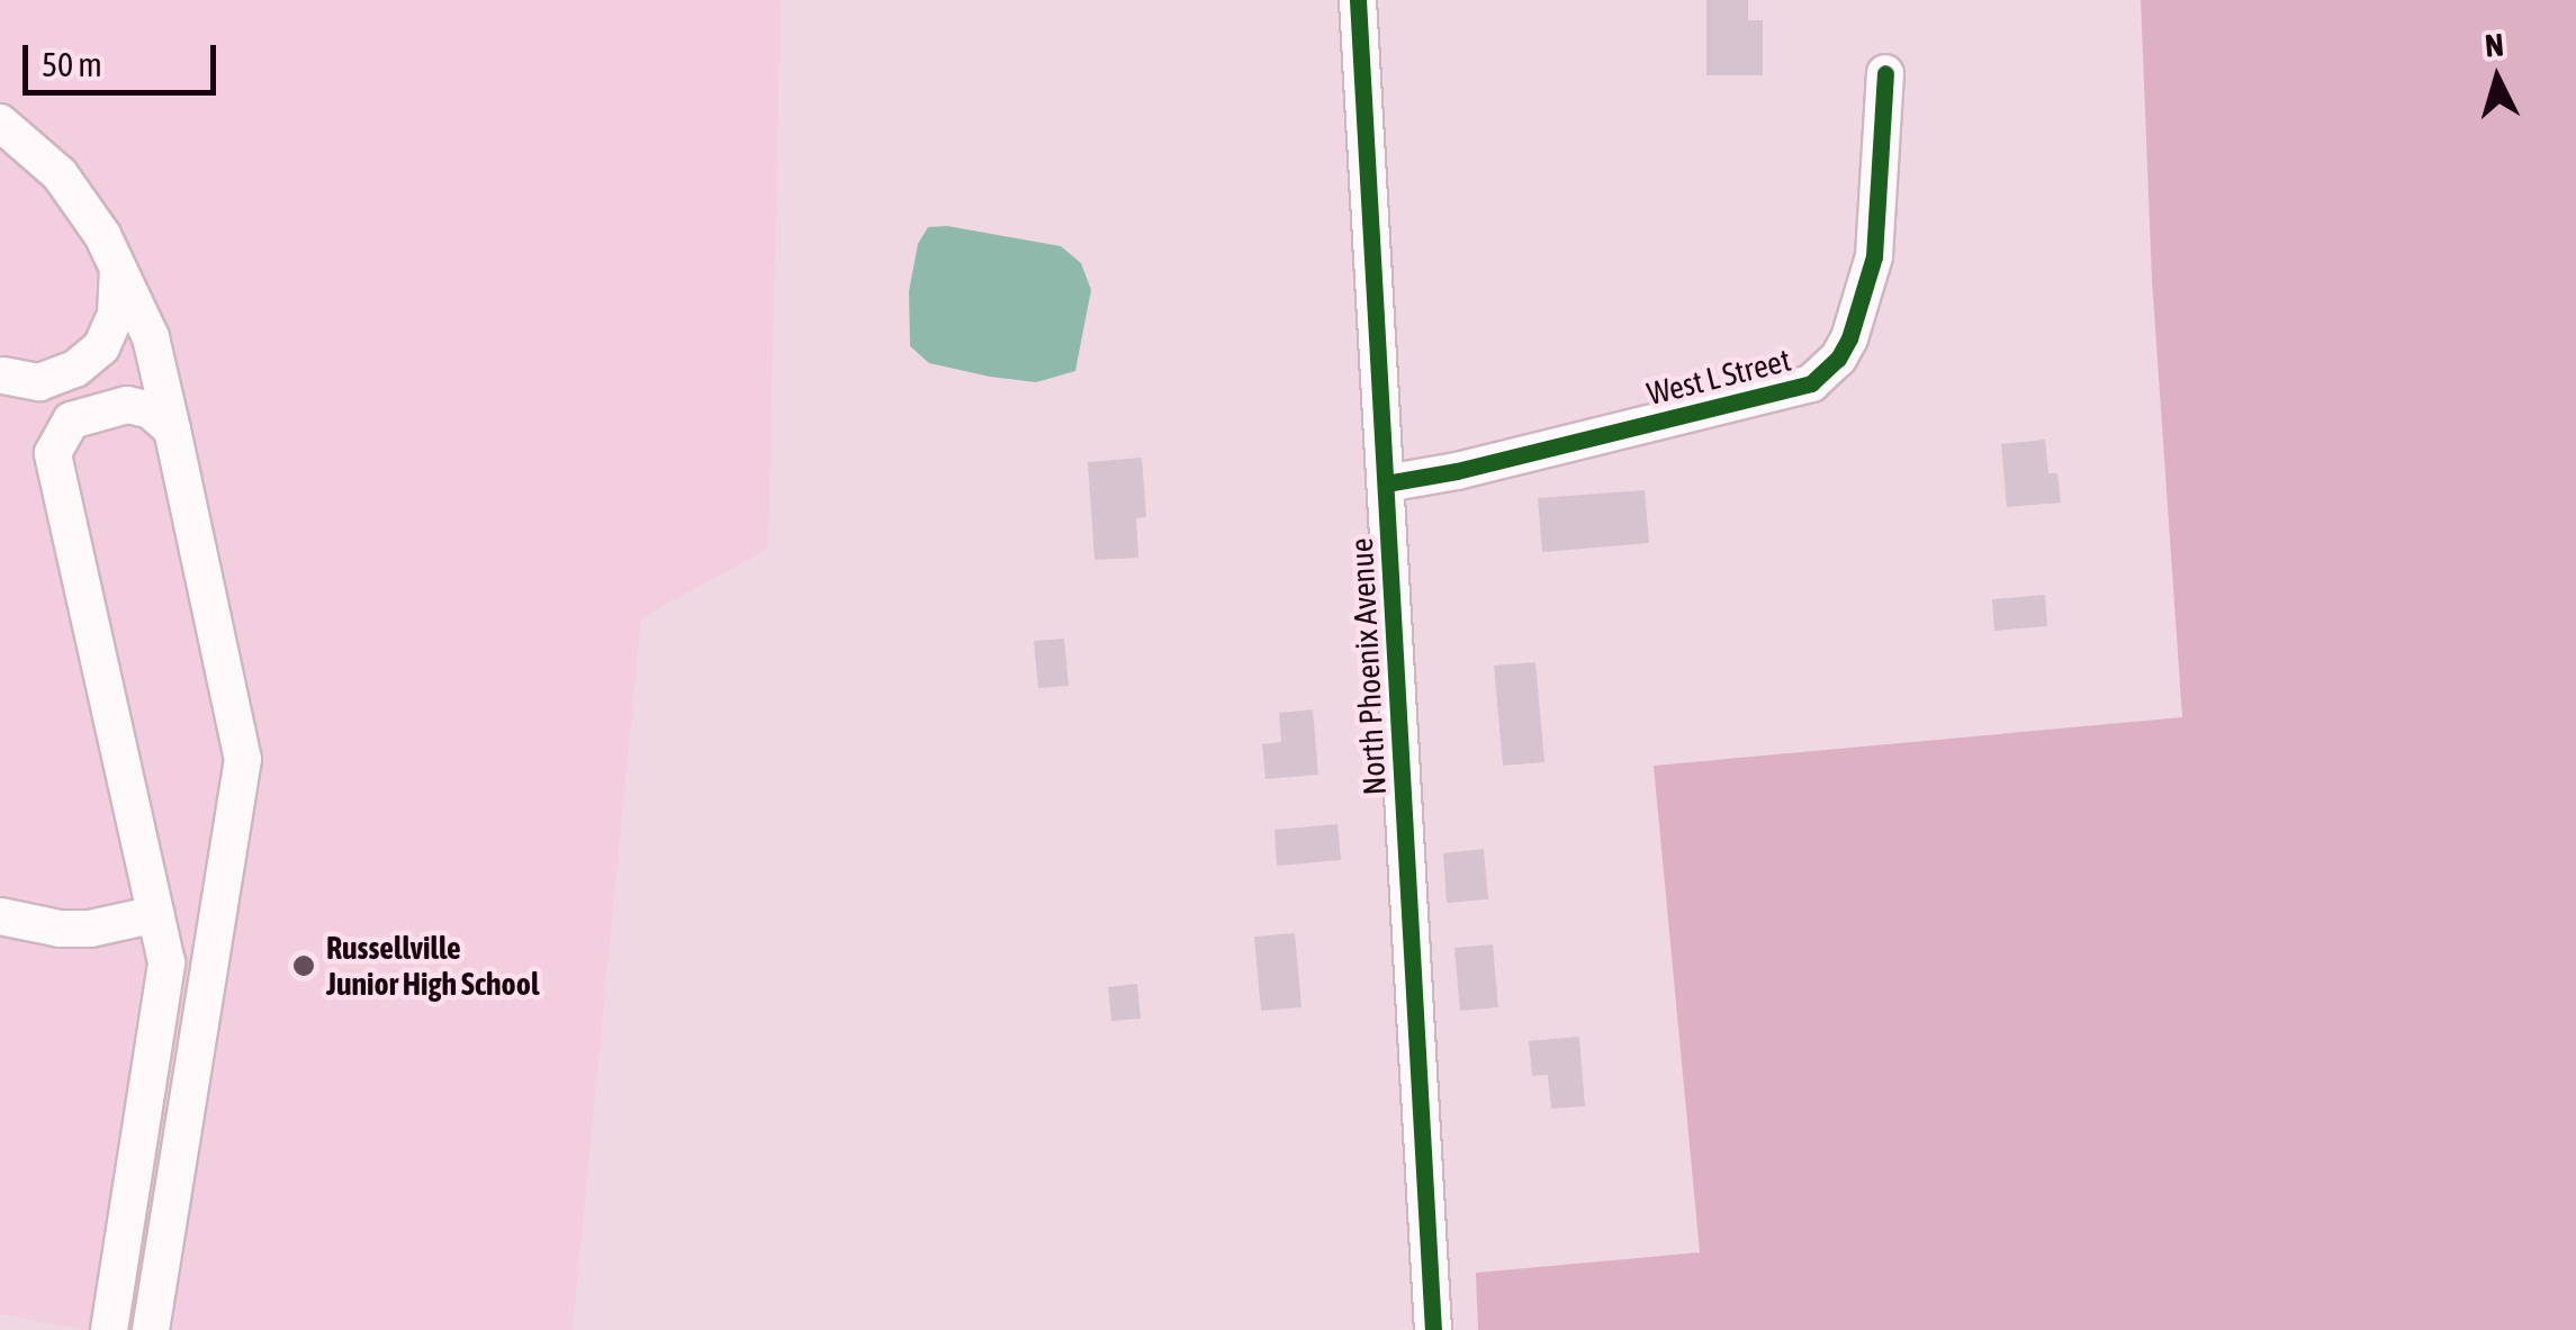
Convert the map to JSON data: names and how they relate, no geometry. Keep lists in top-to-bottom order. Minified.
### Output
{"streets":{"street":["West L Street","North Phoenix Avenue"]},"crossings":[["West L Street","North Phoenix Avenue"]],"places":["Russellville Junior High School"],"scale_bar":"50 m","north":"top"}
